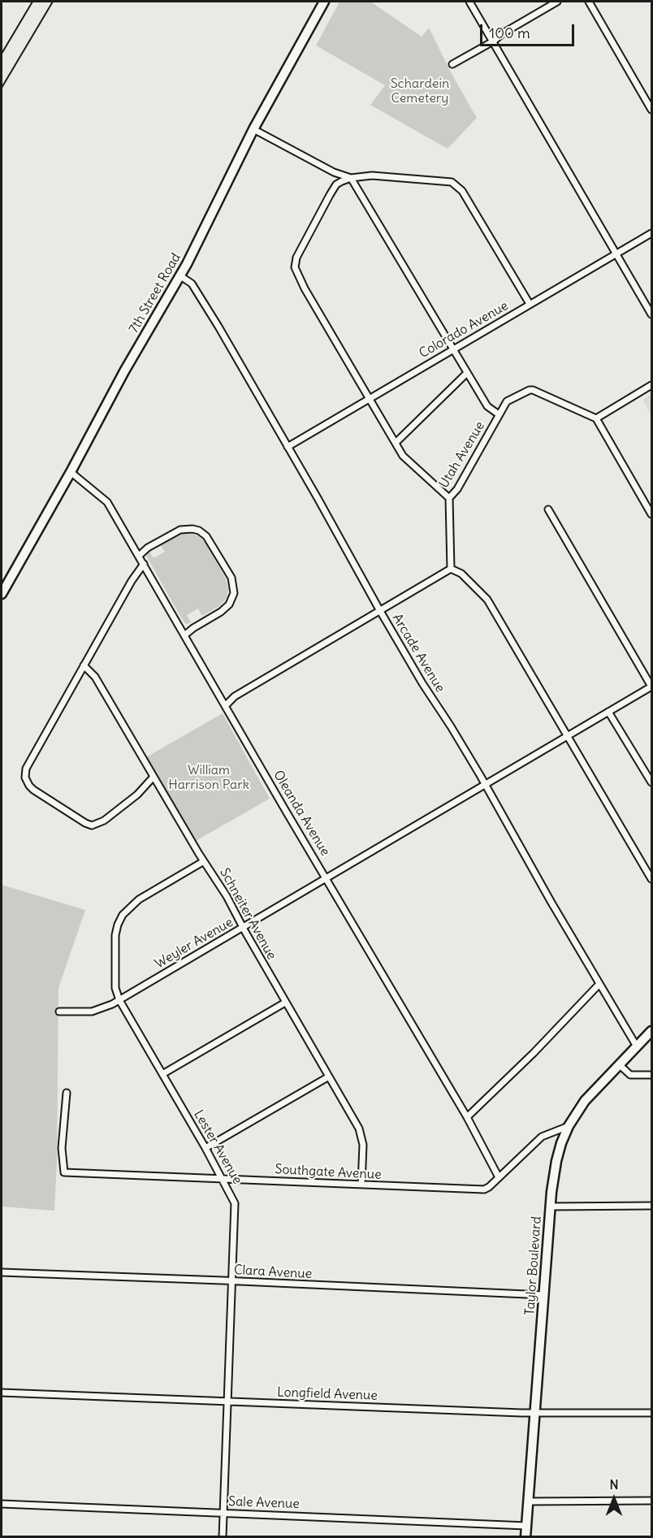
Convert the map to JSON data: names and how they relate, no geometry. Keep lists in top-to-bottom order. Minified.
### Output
{"streets":{"main road":["7th Street Road","Taylor Boulevard"],"street":["Colorado Avenue","Utah Avenue","Arcade Avenue","Oleanda Avenue","Schneiter Avenue","Weyler Avenue","Lester Avenue","Southgate Avenue","Clara Avenue","Longfield Avenue","Sale Avenue"]},"crossings":[["7th Street Road","Arcade Avenue"],["7th Street Road","Oleanda Avenue"],["Colorado Avenue","Arcade Avenue"],["Arcade Avenue","Weyler Avenue"],["Arcade Avenue","Taylor Boulevard"],["Oleanda Avenue","Weyler Avenue"],["Oleanda Avenue","Southgate Avenue"],["Schneiter Avenue","Weyler Avenue"],["Schneiter Avenue","Lester Avenue"],["Schneiter Avenue","Southgate Avenue"],["Weyler Avenue","Lester Avenue"],["Lester Avenue","Southgate Avenue"],["Lester Avenue","Clara Avenue"],["Lester Avenue","Longfield Avenue"],["Lester Avenue","Sale Avenue"],["Southgate Avenue","Taylor Boulevard"],["Taylor Boulevard","Clara Avenue"],["Taylor Boulevard","Longfield Avenue"],["Taylor Boulevard","Sale Avenue"]],"parks":["Schardein Cemetery","William Harrison Park"],"scale_bar":"100 m","north":"top"}
